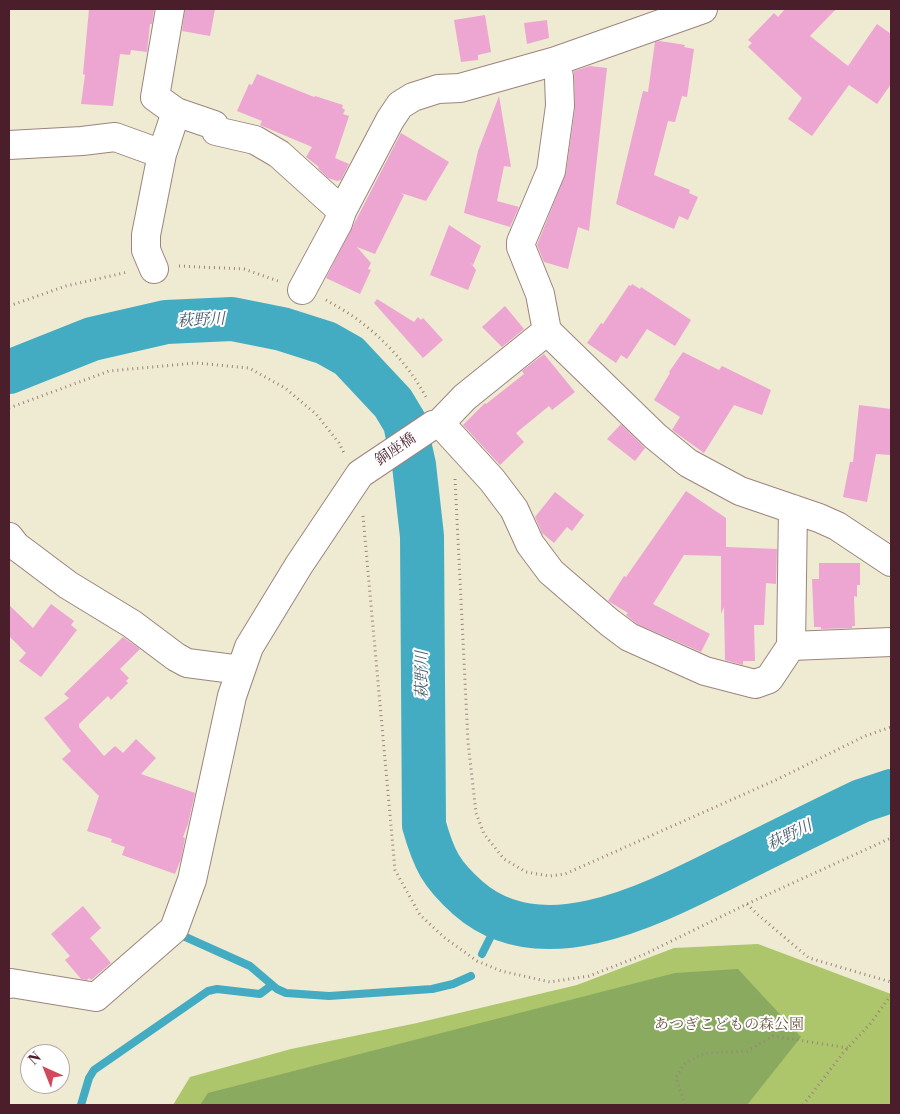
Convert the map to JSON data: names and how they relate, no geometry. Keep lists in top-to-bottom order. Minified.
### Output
{"streets":{"street":["銅座橋"]},"water":["萩野川"],"parks":["あつぎこどもの森公園"],"north":"top left"}
